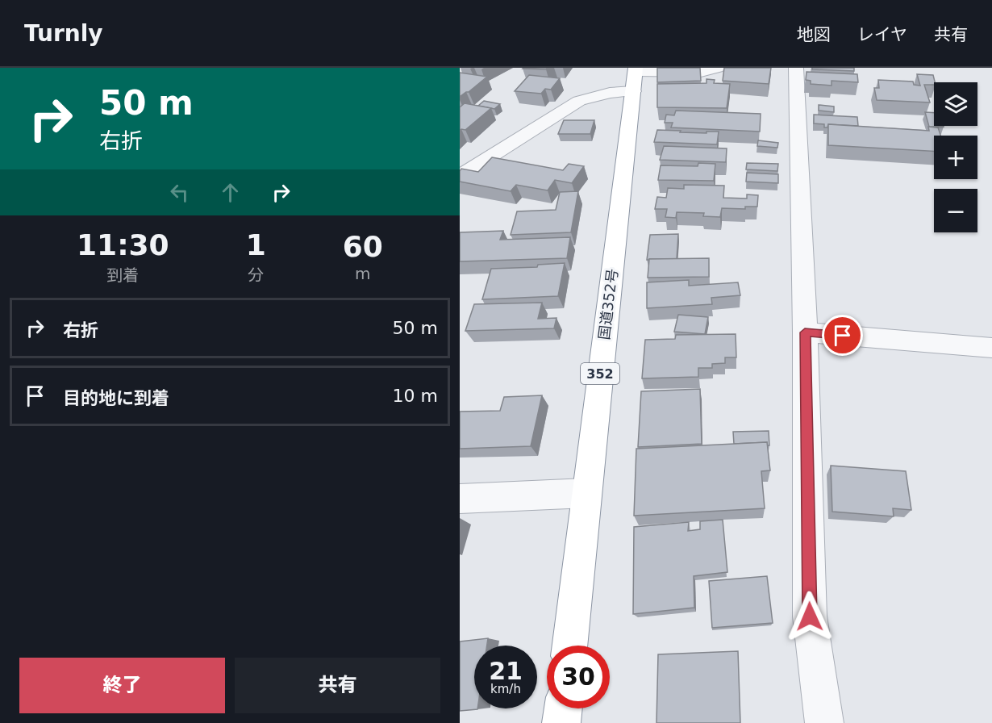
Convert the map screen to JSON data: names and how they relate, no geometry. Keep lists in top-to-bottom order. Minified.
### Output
{"streets":{"highway":["国道352号","352"]},"page":{"header":"Turnly","nav":["地図","レイヤ","共有"],"turn":["50 m","右折"],"map_buttons":["+","−"],"eta":["11:30","到着","1","分","60","m"],"list":[{"name":"右折","value":"50 m"},{"name":"目的地に到着","value":"10 m"}],"speed":"21 km/h","limit":"30","buttons":["終了","共有"]}}
